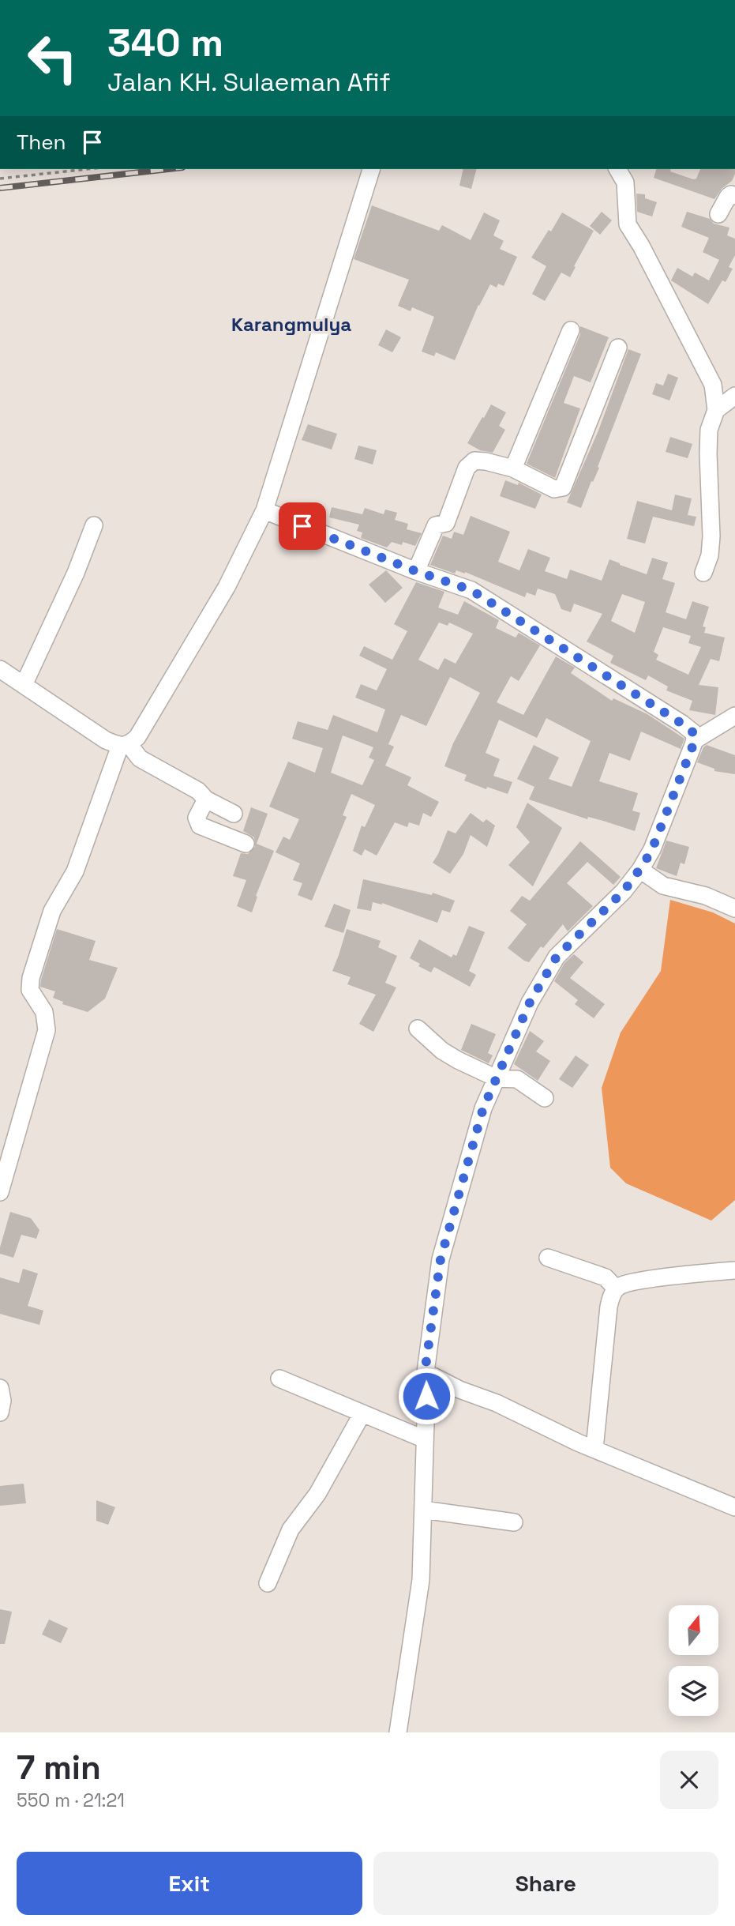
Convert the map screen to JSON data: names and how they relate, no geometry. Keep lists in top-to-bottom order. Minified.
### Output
{"districts":["Karangmulya"],"north":"top","page":{"turn":["340 m","Jalan KH. Sulaeman Afif"],"then":"Then","heading":["7 min","550 m · 21:21"],"buttons":["Exit","Share"]}}
